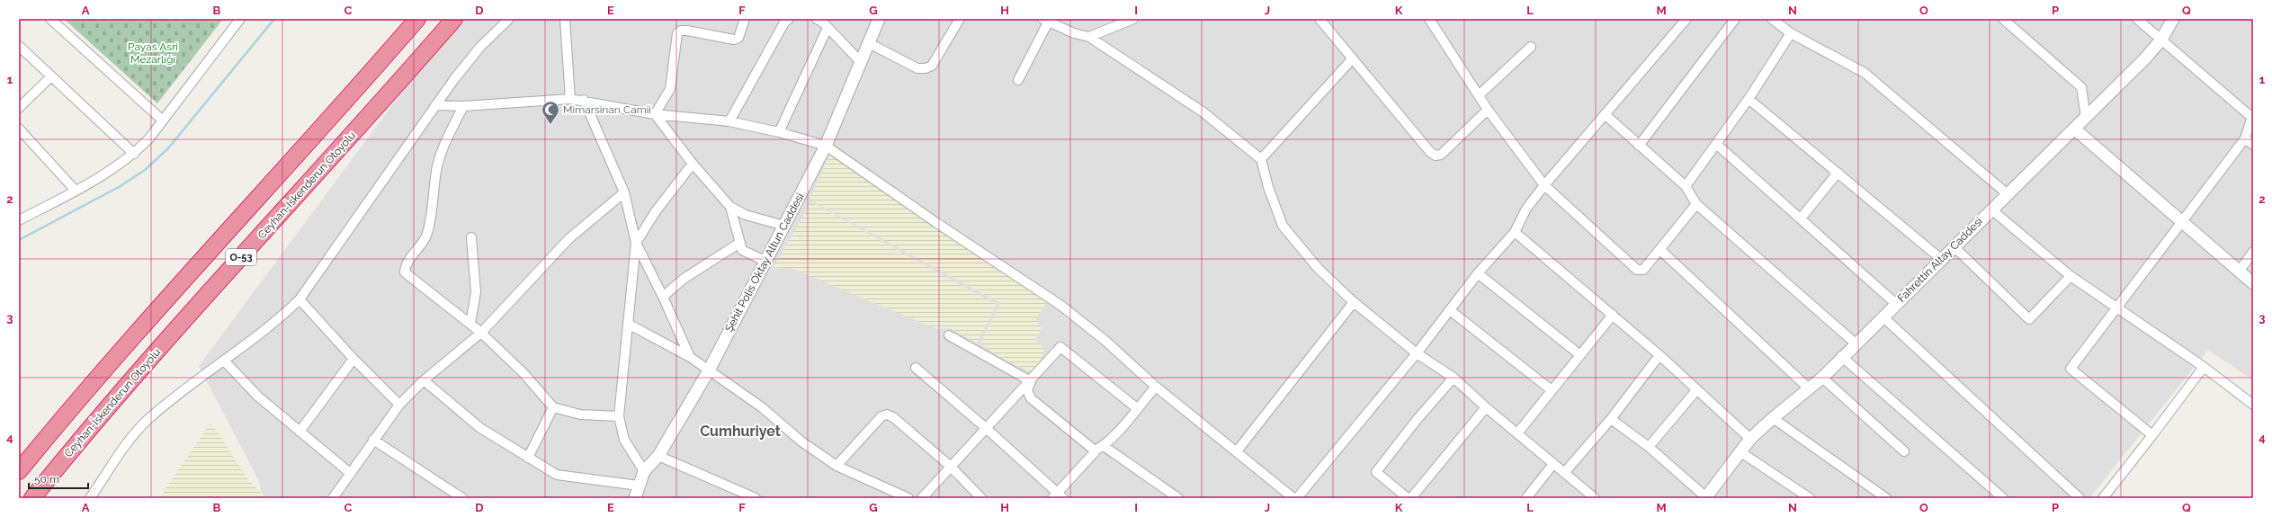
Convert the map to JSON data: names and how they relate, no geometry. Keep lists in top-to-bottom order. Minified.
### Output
{"streets":{"highway":["Ceyhan-İskenderun Otoyolu","O-53"],"street":["Fahrettin Altay Caddesi","Şehit Polis Oktay Altun Caddesi"]},"districts":["Cumhuriyet"],"parks":["Payas Asri Mezarlığı"],"places":{"mosque":["Mimarsinan Camii"]},"scale_bar":"50 m","grid":{"columns":["A","B","C","D","E","F","G","H","I","J","K","L","M","N","O","P","Q"],"rows":["1","2","3","4"]}}
